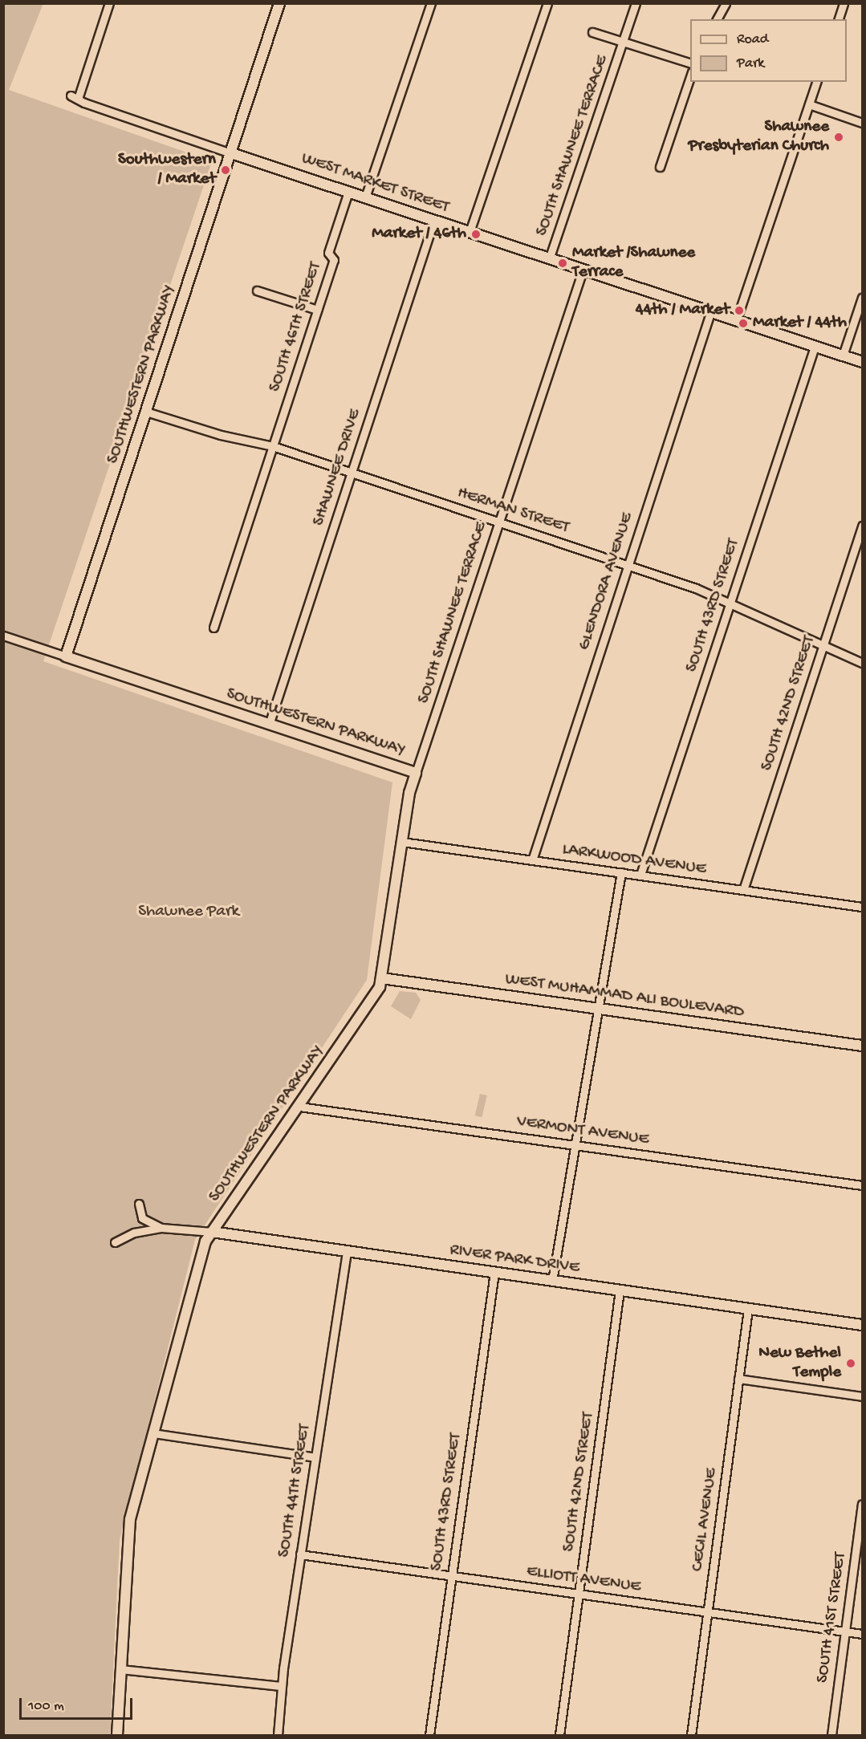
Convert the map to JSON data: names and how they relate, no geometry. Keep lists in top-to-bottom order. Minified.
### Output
{"streets":{"street":["SOUTH SHAWNEE TERRACE","WEST MARKET STREET","SOUTH 46TH STREET","SOUTHWESTERN PARKWAY","SHAWNEE DRIVE","HERMAN STREET","GLENDORA AVENUE","SOUTH 43RD STREET","SOUTH 42ND STREET","LARKWOOD AVENUE","WEST MUHAMMAD ALI BOULEVARD","VERMONT AVENUE","RIVER PARK DRIVE","SOUTH 44TH STREET","CECIL AVENUE","ELLIOTT AVENUE","SOUTH 41ST STREET"]},"crossings":[["SOUTH SHAWNEE TERRACE","WEST MARKET STREET"],["SOUTH SHAWNEE TERRACE","SOUTHWESTERN PARKWAY"],["SOUTH SHAWNEE TERRACE","HERMAN STREET"],["WEST MARKET STREET","SOUTH 46TH STREET"],["WEST MARKET STREET","SOUTHWESTERN PARKWAY"],["WEST MARKET STREET","SHAWNEE DRIVE"],["WEST MARKET STREET","GLENDORA AVENUE"],["WEST MARKET STREET","SOUTH 43RD STREET"],["SOUTH 46TH STREET","HERMAN STREET"],["SOUTHWESTERN PARKWAY","SHAWNEE DRIVE"],["SOUTHWESTERN PARKWAY","HERMAN STREET"],["SOUTHWESTERN PARKWAY","LARKWOOD AVENUE"],["SOUTHWESTERN PARKWAY","WEST MUHAMMAD ALI BOULEVARD"],["SOUTHWESTERN PARKWAY","VERMONT AVENUE"],["SOUTHWESTERN PARKWAY","RIVER PARK DRIVE"],["SHAWNEE DRIVE","HERMAN STREET"],["HERMAN STREET","GLENDORA AVENUE"],["HERMAN STREET","SOUTH 43RD STREET"],["HERMAN STREET","SOUTH 42ND STREET"],["GLENDORA AVENUE","LARKWOOD AVENUE"],["SOUTH 43RD STREET","LARKWOOD AVENUE"],["SOUTH 43RD STREET","RIVER PARK DRIVE"],["SOUTH 43RD STREET","ELLIOTT AVENUE"],["SOUTH 42ND STREET","LARKWOOD AVENUE"],["SOUTH 42ND STREET","RIVER PARK DRIVE"],["SOUTH 42ND STREET","ELLIOTT AVENUE"],["RIVER PARK DRIVE","SOUTH 44TH STREET"],["RIVER PARK DRIVE","CECIL AVENUE"],["SOUTH 44TH STREET","ELLIOTT AVENUE"],["CECIL AVENUE","ELLIOTT AVENUE"],["ELLIOTT AVENUE","SOUTH 41ST STREET"]],"parks":["Shawnee Park"],"places":["Shawnee Presbyterian Church","Southwestern / Market","Market / 46th","Market /Shawnee Terrace","44th / Market","Market / 44th","New Bethel Temple"],"legend":["Road","Park"],"scale_bar":"100 m"}
